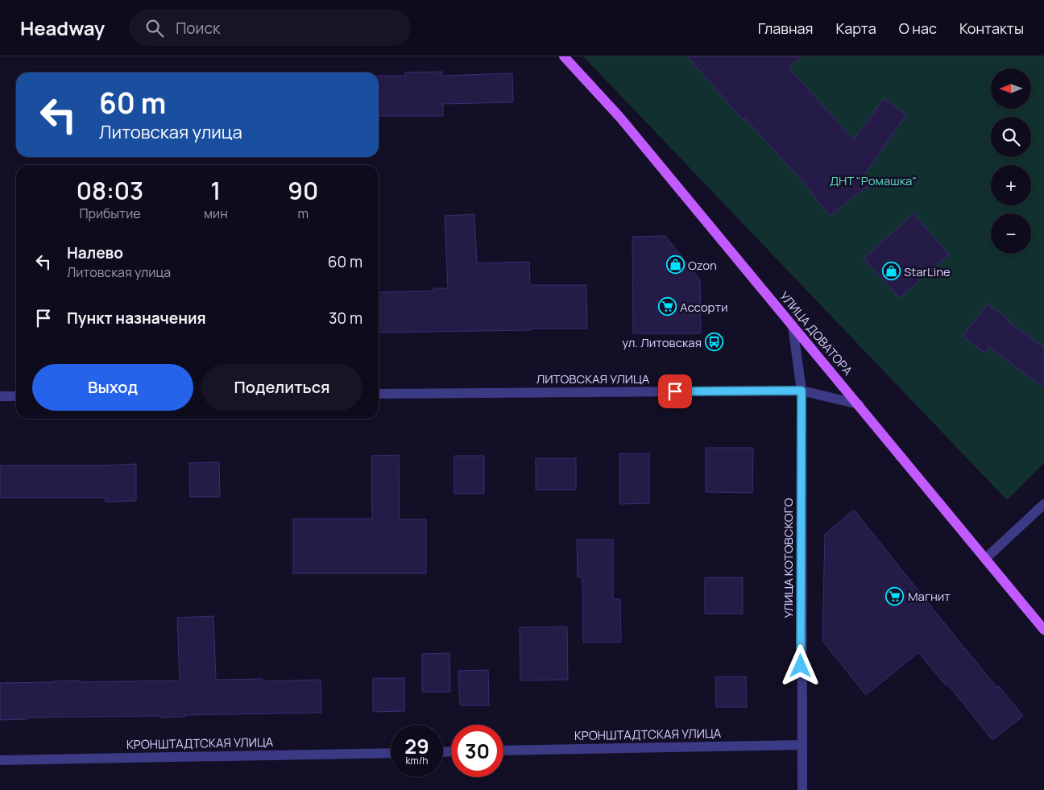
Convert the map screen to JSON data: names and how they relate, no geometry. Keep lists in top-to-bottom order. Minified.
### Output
{"streets":{"main road":["УЛИЦА ДОВАТОРА"],"street":["ЛИТОВСКАЯ УЛИЦА","УЛИЦА КОТОВСКОГО","КРОНШТАДТСКАЯ УЛИЦА"]},"crossings":[["УЛИЦА ДОВАТОРА","ЛИТОВСКАЯ УЛИЦА"],["УЛИЦА ДОВАТОРА","УЛИЦА КОТОВСКОГО"],["ЛИТОВСКАЯ УЛИЦА","УЛИЦА КОТОВСКОГО"],["УЛИЦА КОТОВСКОГО","КРОНШТАДТСКАЯ УЛИЦА"]],"parks":["ДНТ \"Ромашка\""],"places":{"shop":["Ozon","StarLine"],"supermarket":["Ассорти","Магнит"],"bus stop":["ул. Литовская"]},"north":"left","page":{"header":"Headway","search":"Поиск","nav":["Главная","Карта","О нас","Контакты"],"map_buttons":["+","−"],"turn":["60 m","Литовская улица"],"eta":["08:03","Прибытие","1","мин","90","m"],"list":[{"name":"Налево","note":"Литовская улица","value":"60 m"},{"name":"Пункт назначения","value":"30 m"}],"buttons":["Выход","Поделиться"],"speed":"29 km/h","limit":"30"}}
